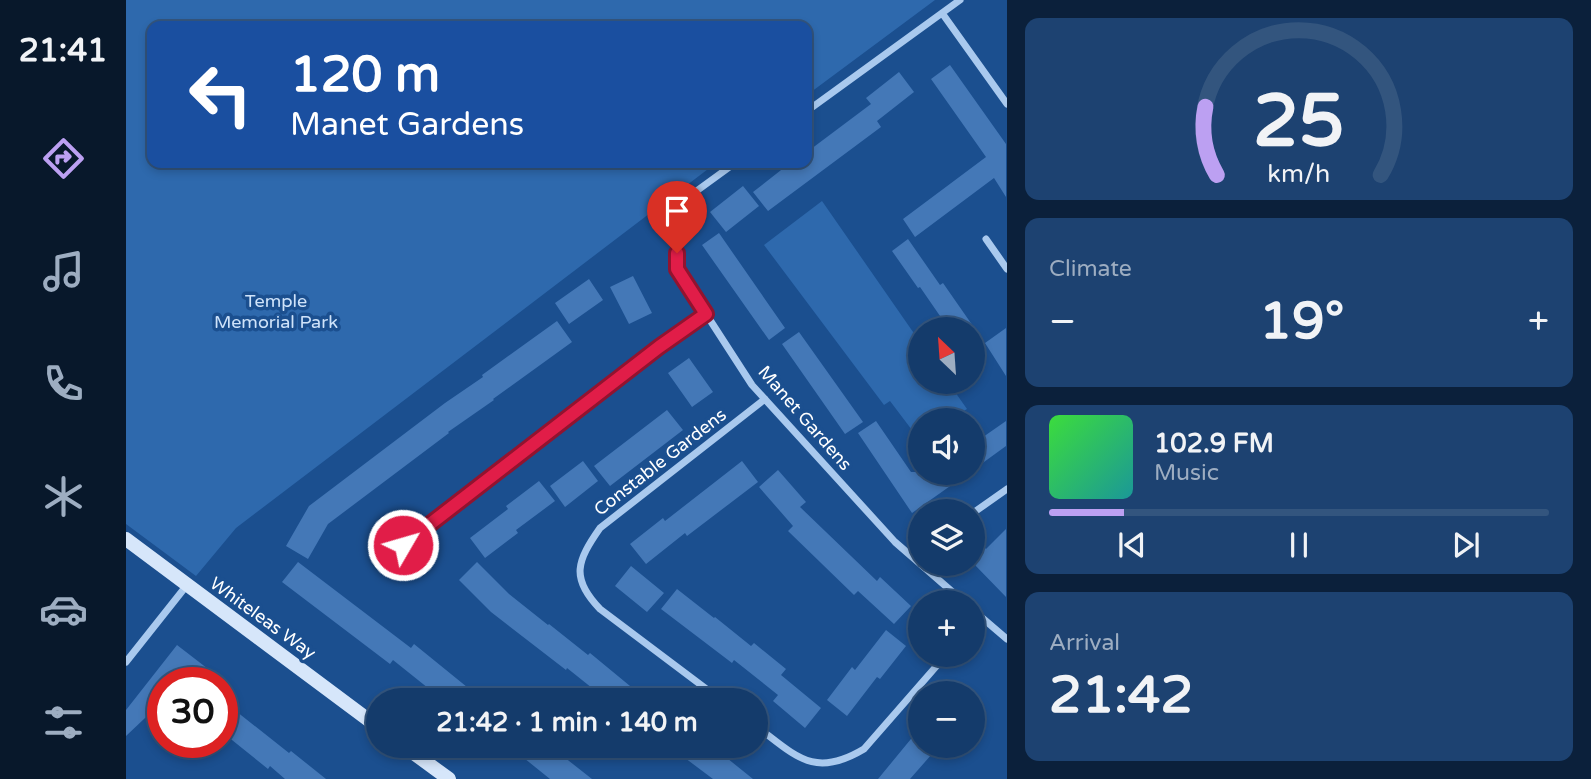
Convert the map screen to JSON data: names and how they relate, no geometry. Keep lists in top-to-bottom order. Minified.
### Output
{"streets":{"main road":["Whiteleas Way"],"street":["Manet Gardens","Constable Gardens"]},"crossings":[["Manet Gardens","Constable Gardens"]],"parks":["Temple Memorial Park"],"north":"top left","page":{"tabs":"21:41","turn":["120 m","Manet Gardens"],"tile":["Climate",["Arrival","21:42"]],"heat":["−","19°","+"],"map_buttons":["+","−"],"song":["102.9 FM","Music"],"limit":"30","trip":"21:42 · 1 min · 140 m","gauge":["25","km/h"]}}
